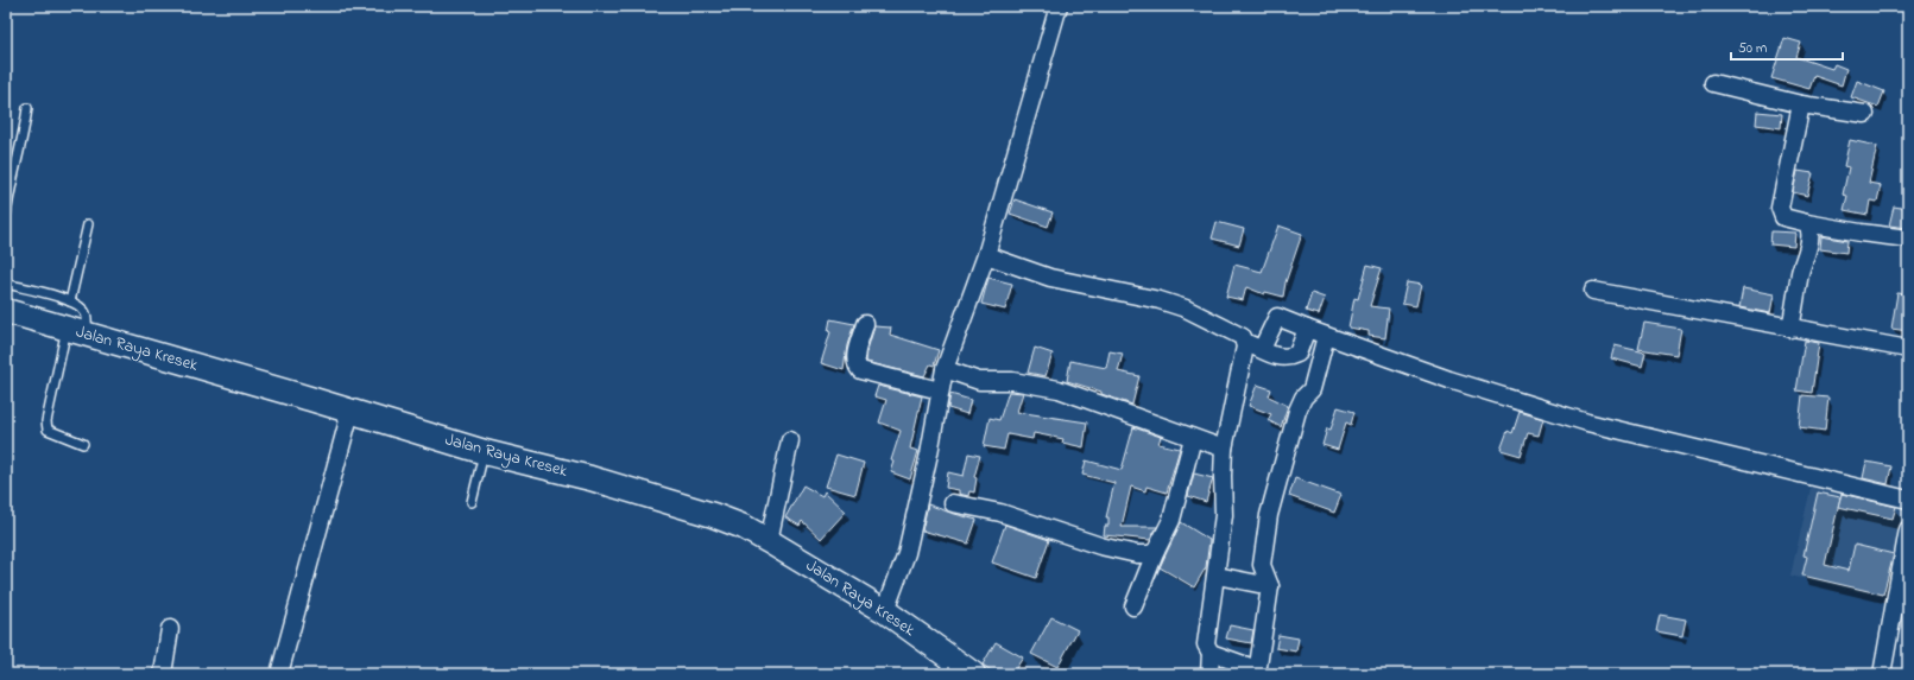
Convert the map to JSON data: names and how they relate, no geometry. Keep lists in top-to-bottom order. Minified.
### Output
{"streets":{"main road":["Jalan Raya Kresek"]},"scale_bar":"50 m"}
